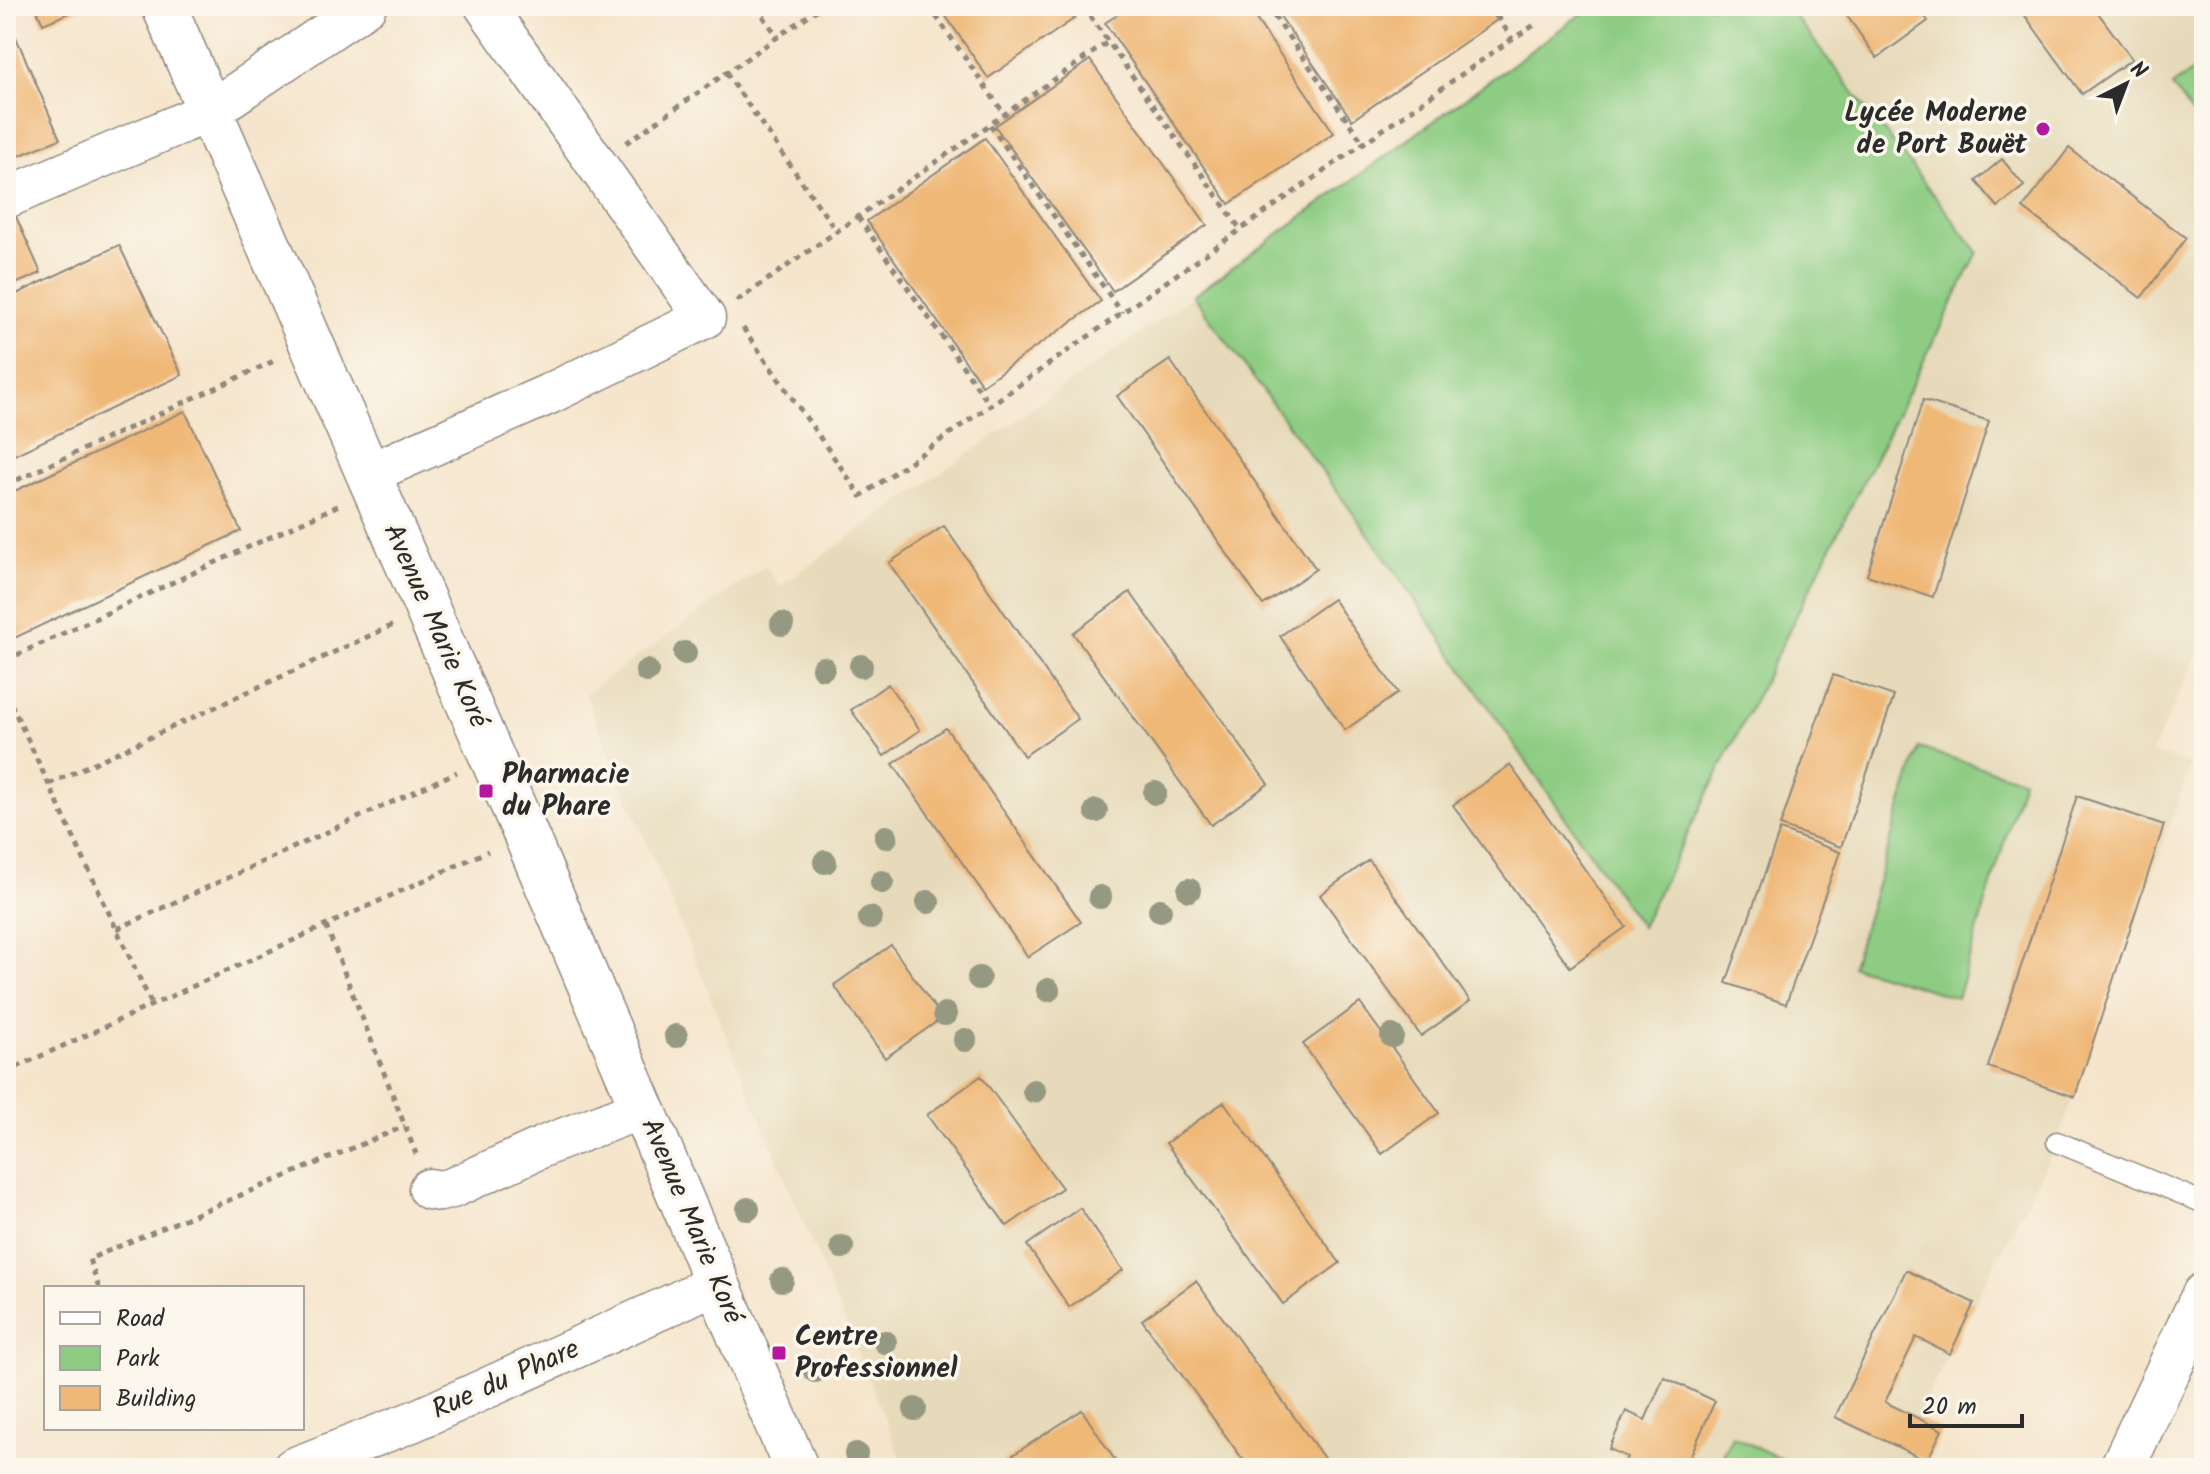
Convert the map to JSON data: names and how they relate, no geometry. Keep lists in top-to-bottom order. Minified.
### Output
{"streets":{"main road":["Avenue Marie Koré"],"street":["Rue du Phare"]},"crossings":[["Avenue Marie Koré","Rue du Phare"]],"places":{"other":["Lycée Moderne de Port Bouët"],"transit":["Pharmacie du Phare","Centre Professionnel"]},"legend":["Road","Park","Building"],"scale_bar":"20 m","north":"top right"}
